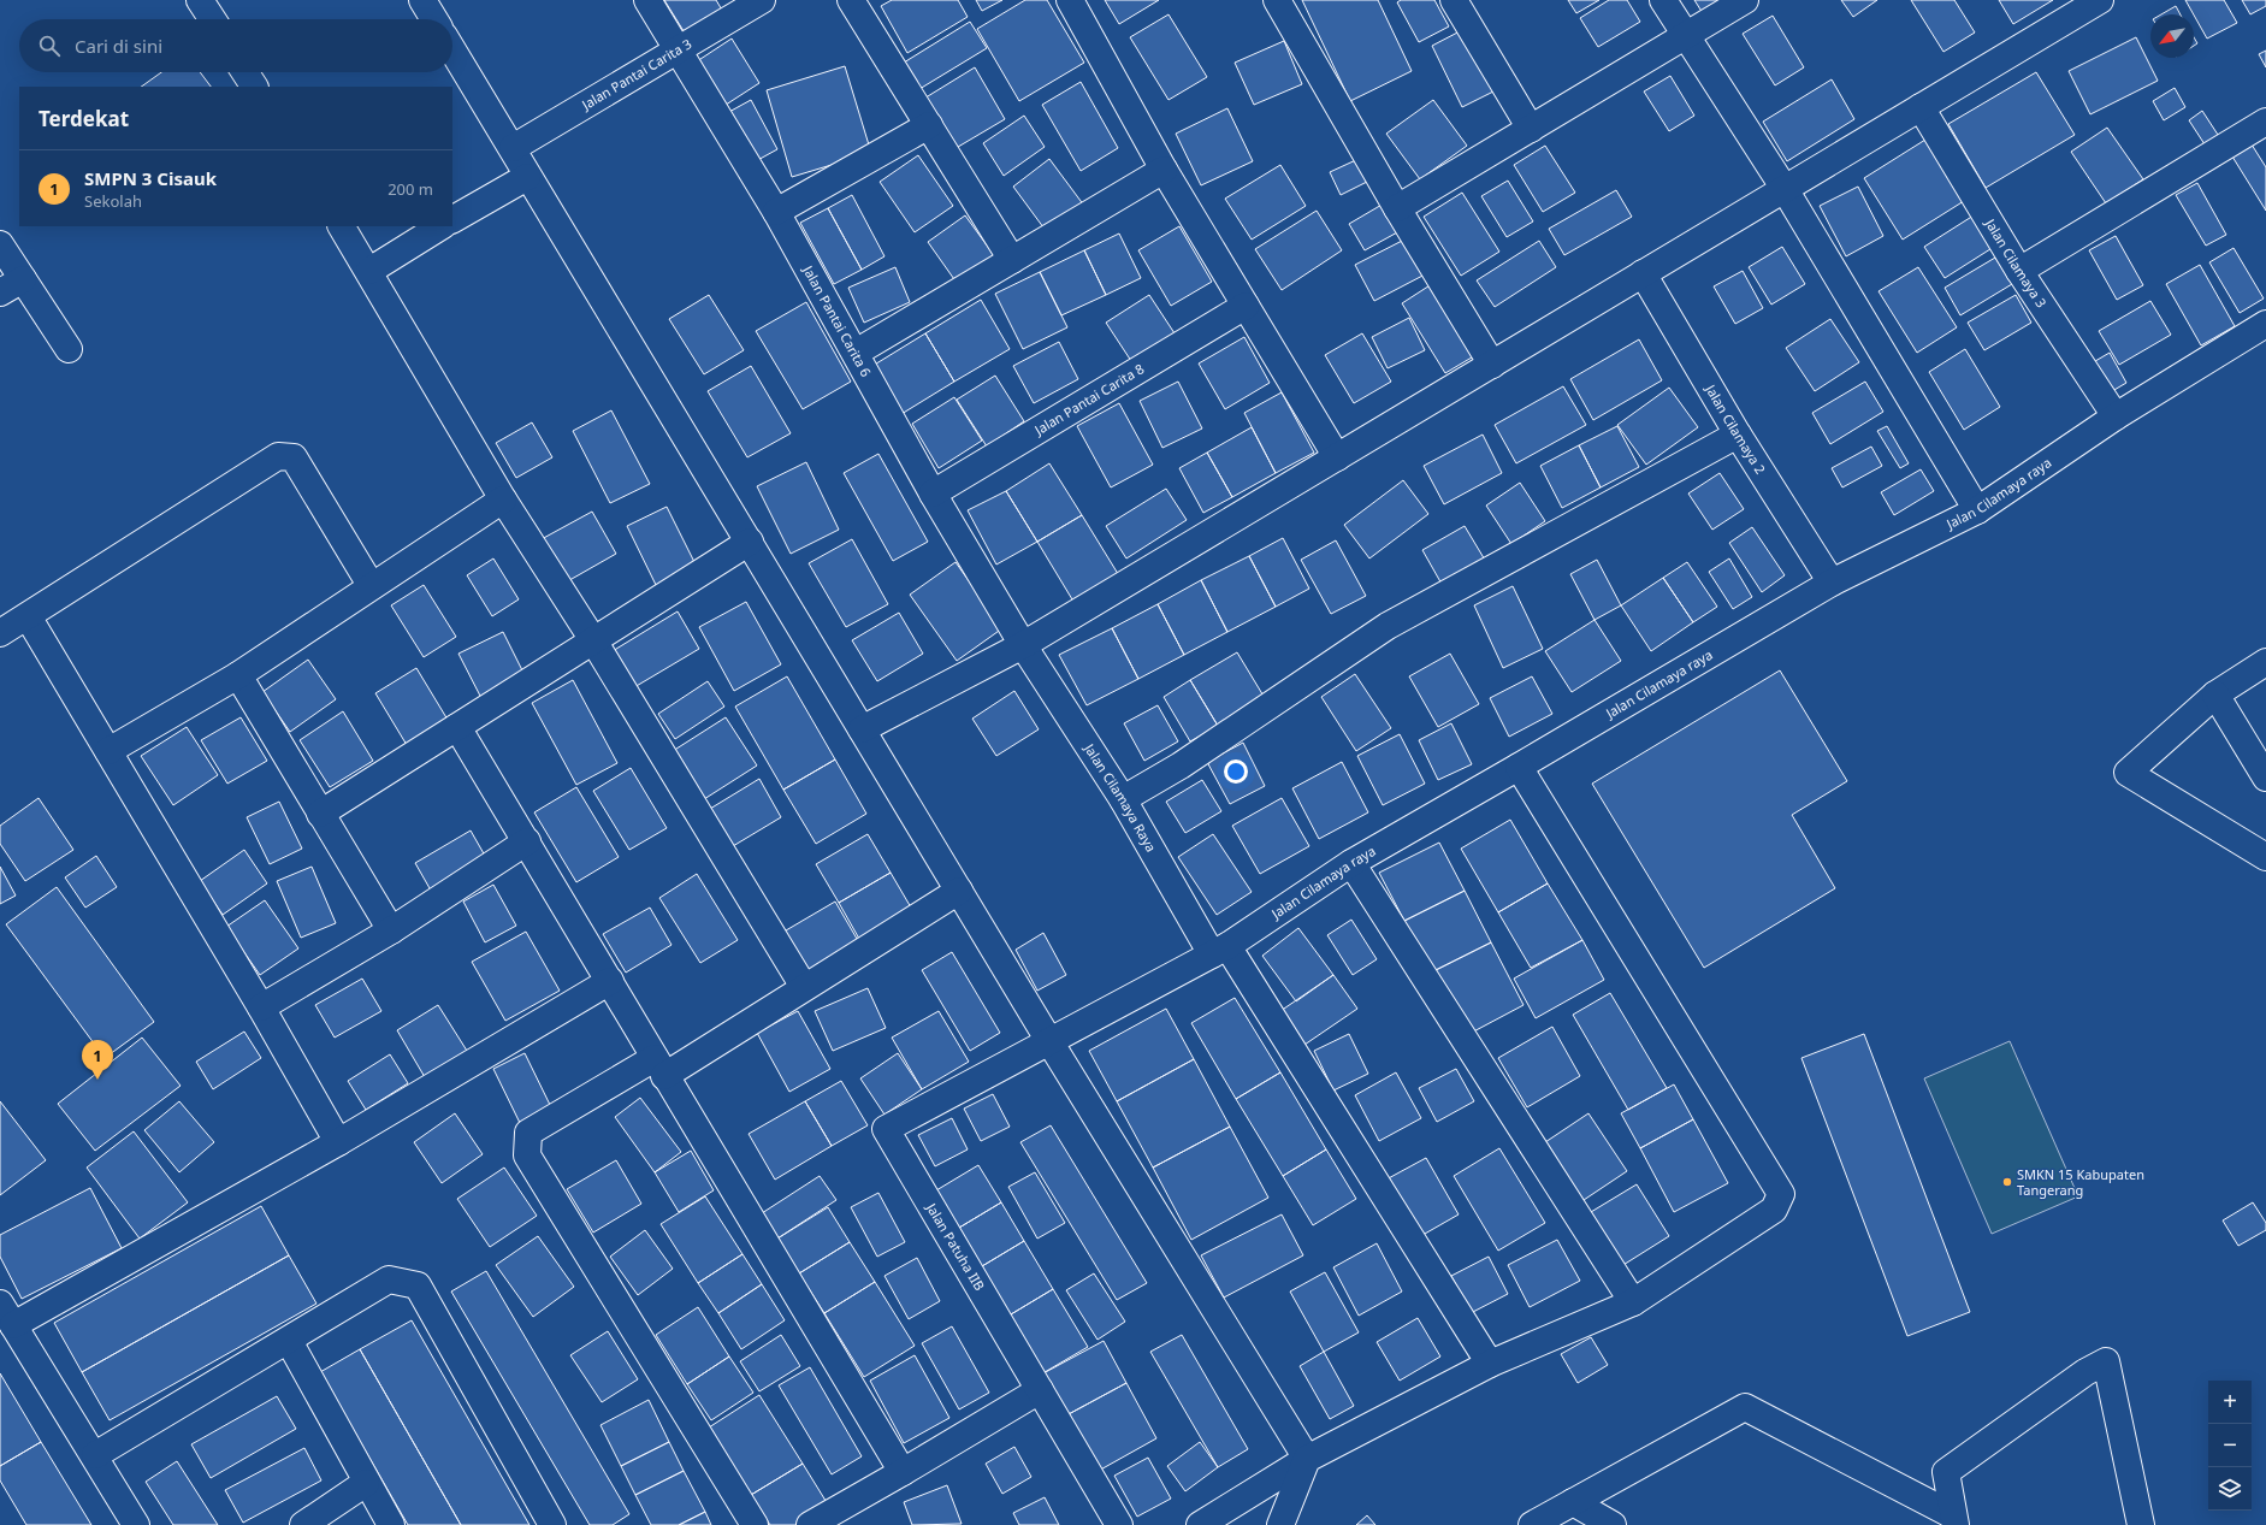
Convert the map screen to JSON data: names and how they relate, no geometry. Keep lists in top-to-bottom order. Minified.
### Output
{"streets":{"street":["Jalan Pantai Carita 3","Jalan Cilamaya 3","Jalan Pantai Carita 6","Jalan Pantai Carita 8","Jalan Cilamaya 2","Jalan Cilamaya raya","Jalan Cilamaya Raya","Jalan Patuha IIB"]},"crossings":[["Jalan Pantai Carita 3","Jalan Pantai Carita 6"],["Jalan Cilamaya 3","Jalan Cilamaya raya"],["Jalan Pantai Carita 6","Jalan Pantai Carita 8"],["Jalan Pantai Carita 6","Jalan Cilamaya Raya"],["Jalan Cilamaya 2","Jalan Cilamaya raya"],["Jalan Cilamaya raya","Jalan Cilamaya Raya"],["Jalan Cilamaya raya","Jalan Patuha IIB"]],"places":["SMKN 15 Kabupaten Tangerang"],"north":"bottom left","page":{"search":"Cari di sini","heading":"Terdekat","list":[{"mark":"1","name":"SMPN 3 Cisauk","note":"Sekolah","value":"200 m"}],"pins":"1","map_buttons":["+","−"]}}
